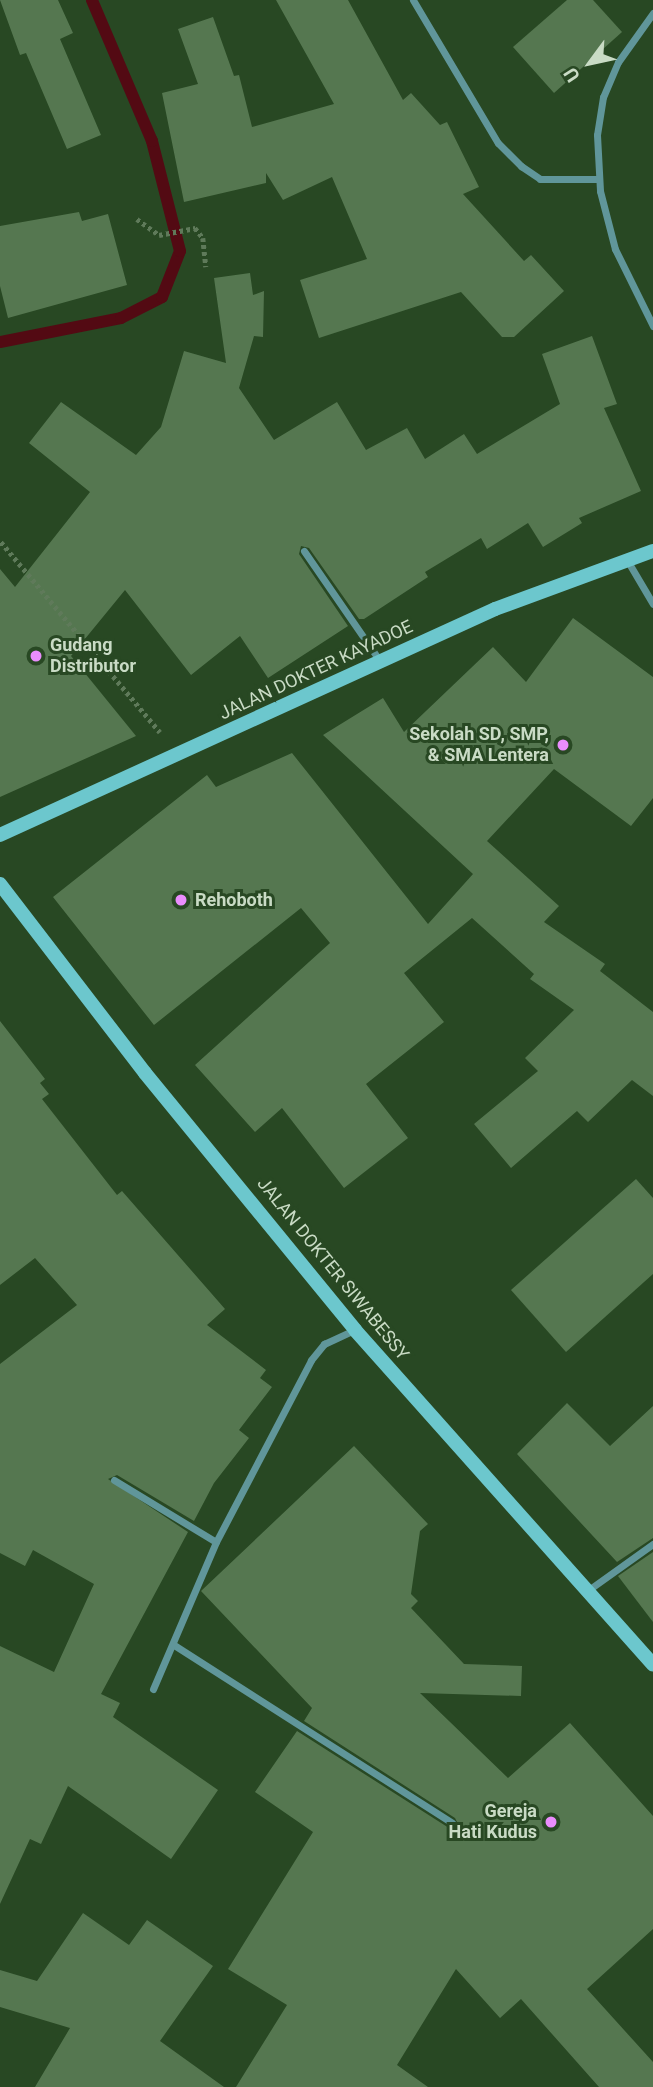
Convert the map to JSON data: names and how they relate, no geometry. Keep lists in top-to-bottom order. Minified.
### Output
{"streets":{"main road":["JALAN DOKTER KAYADOE","JALAN DOKTER SIWABESSY"]},"places":["Gudang Distributor","Sekolah SD, SMP, & SMA Lentera","Rehoboth","Gereja Hati Kudus"],"north":"bottom left"}
